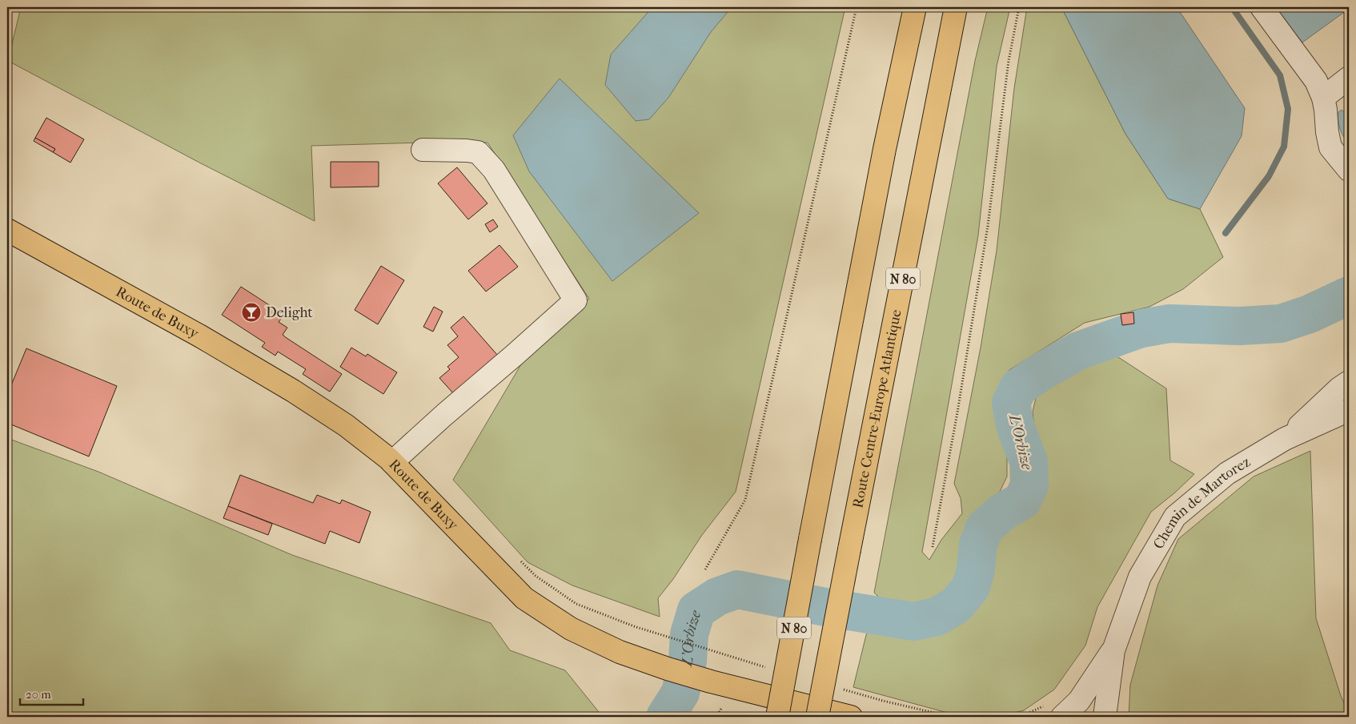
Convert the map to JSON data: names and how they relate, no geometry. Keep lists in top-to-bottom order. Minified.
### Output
{"streets":{"main road":["N 80","Route de Buxy","Route Centre-Europe Atlantique"],"street":["Chemin de Martorez"]},"water":["L'Orbize"],"places":{"bar":["Delight"]},"scale_bar":"20 m"}
